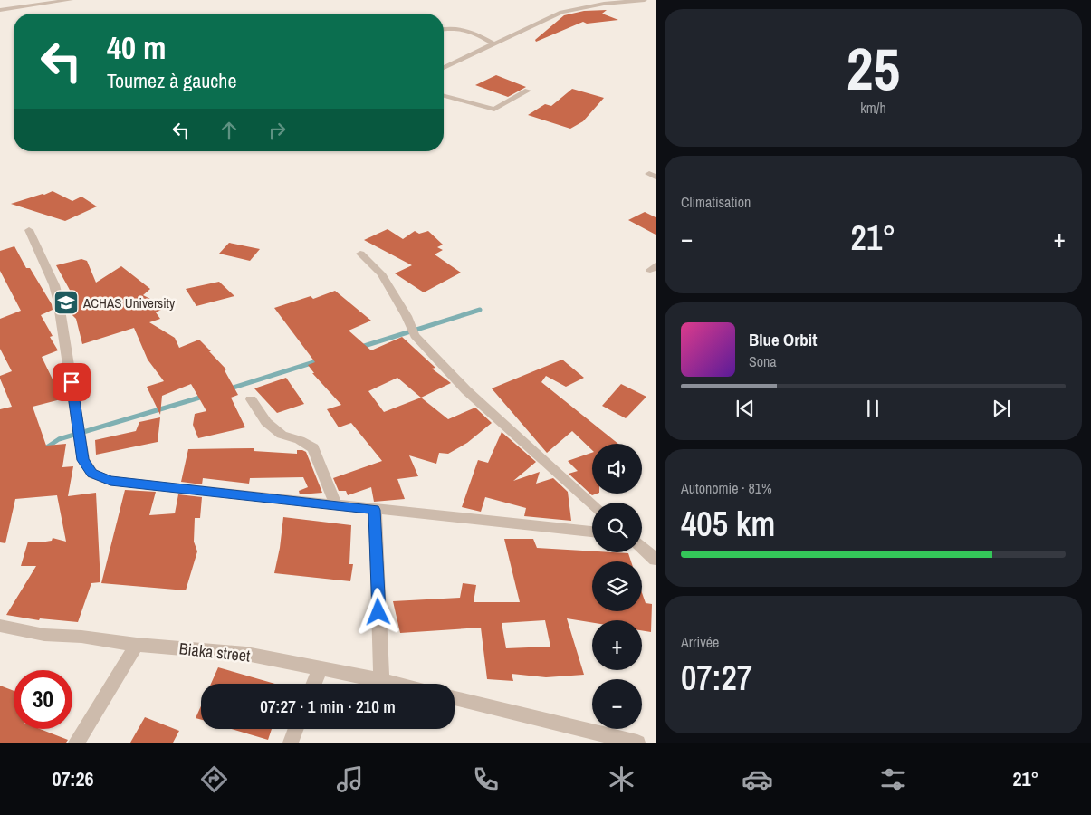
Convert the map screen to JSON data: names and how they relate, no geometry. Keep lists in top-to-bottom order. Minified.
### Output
{"streets":{"street":["Biaka street"]},"places":{"school or university":["ACHAS University"]},"page":{"tile":[["25","km/h"],"Climatisation",["Autonomie · 81%","405 km"],["Arrivée","07:27"]],"turn":["40 m","Tournez à gauche"],"heat":["−","21°","+"],"song":["Blue Orbit","Sona"],"map_buttons":["+","−"],"limit":"30","trip":"07:27 · 1 min · 210 m","tabs":["07:26","21°"]}}
